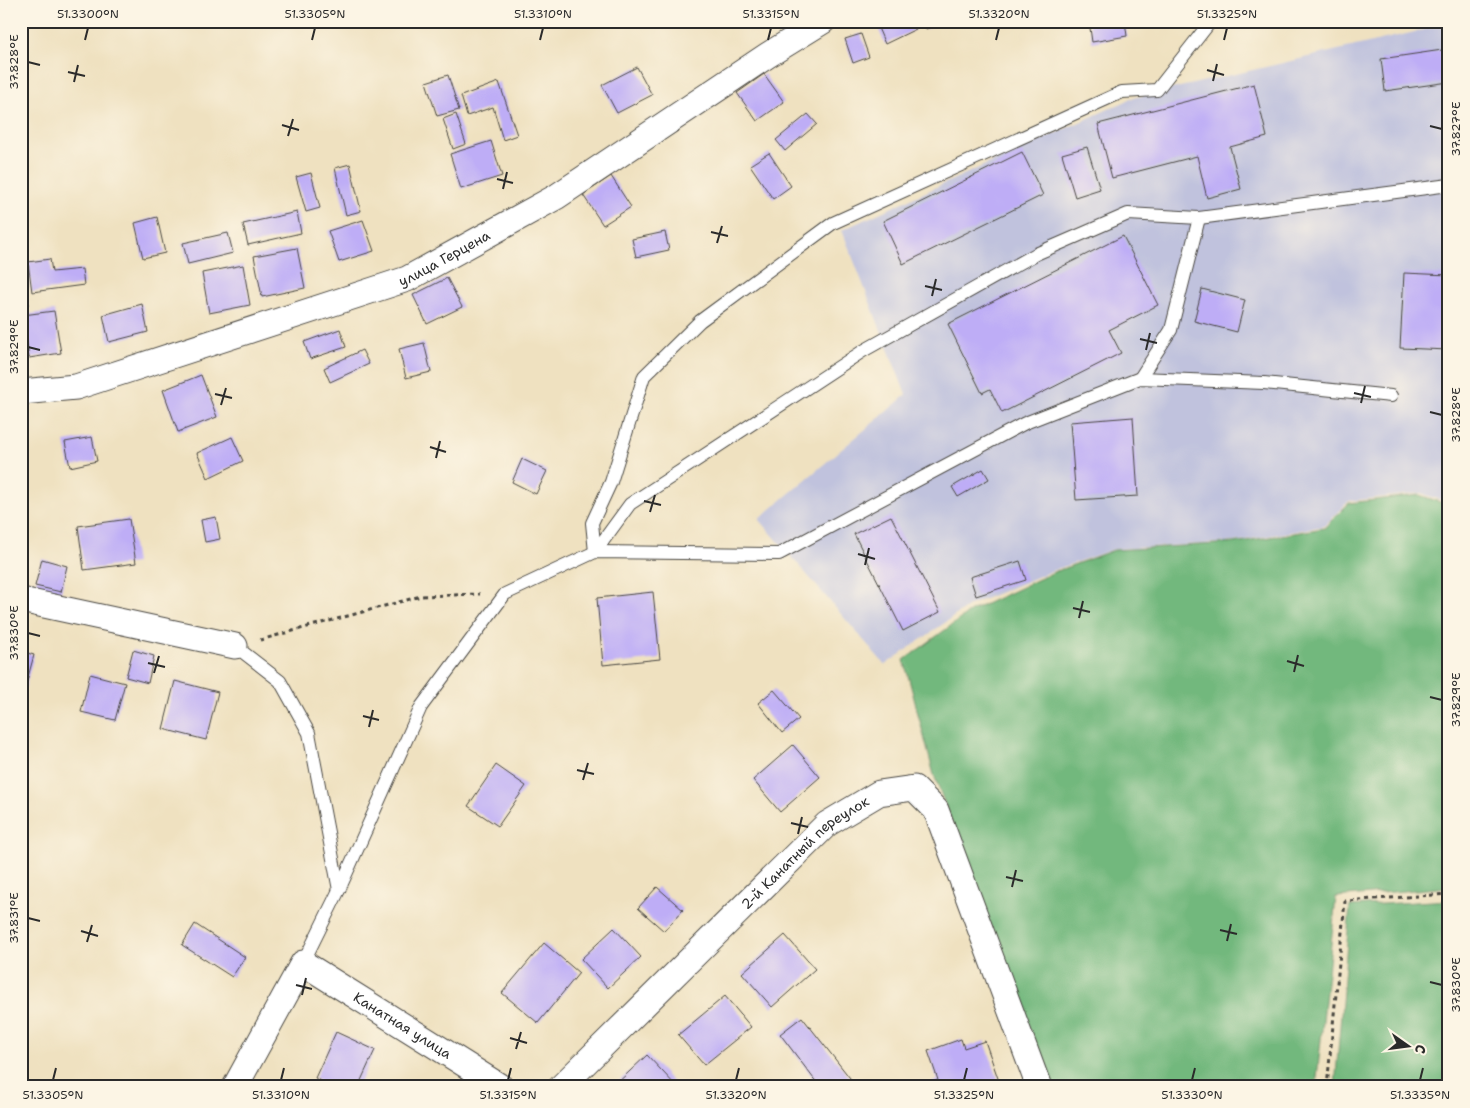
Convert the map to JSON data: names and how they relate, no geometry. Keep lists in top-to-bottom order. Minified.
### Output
{"streets":{"street":["улица Герцена","2-й Канатный переулок","Канатная улица"]},"north":"right","coordinates":["51.3300°N","51.3305°N","51.3310°N","51.3315°N","51.3320°N","51.3325°N","37.828°E","37.827°E","37.829°E","37.830°E","37.831°E","51.3330°N","51.3335°N"]}
